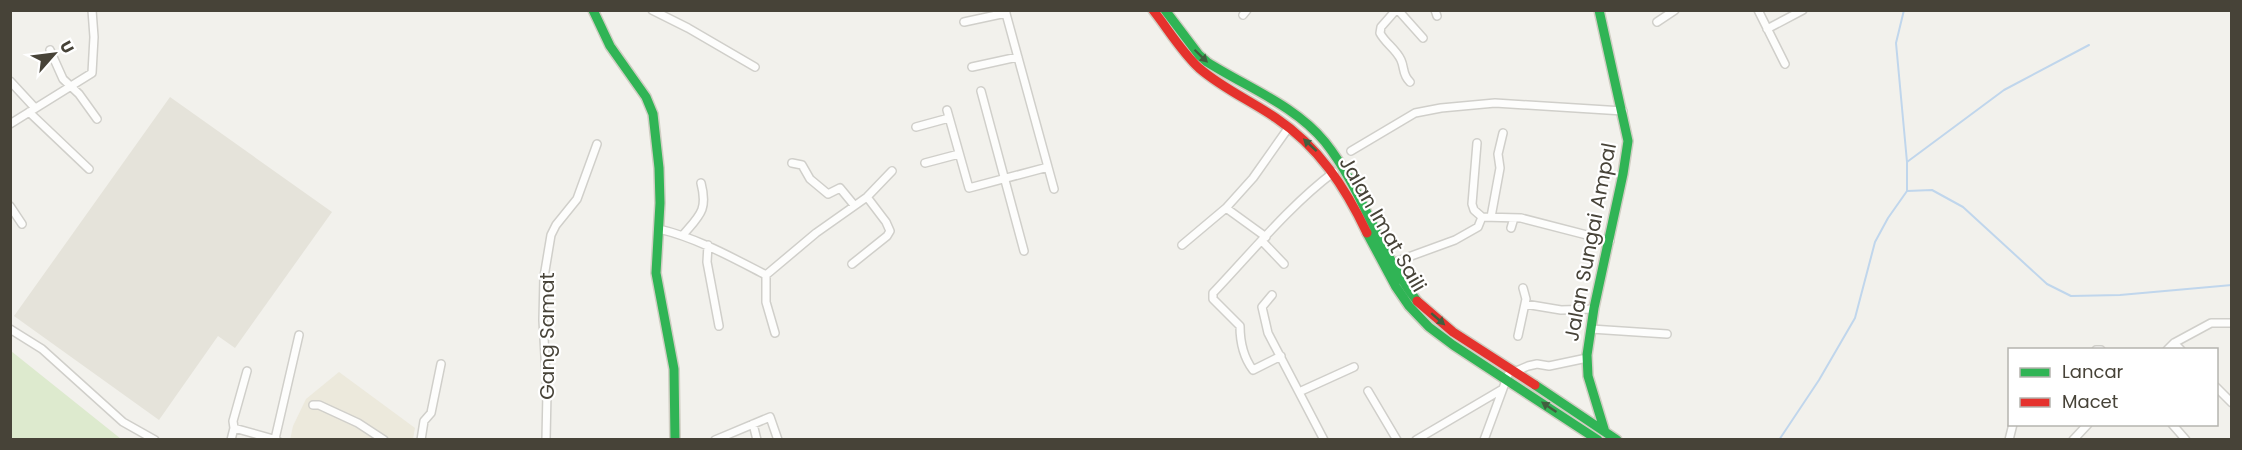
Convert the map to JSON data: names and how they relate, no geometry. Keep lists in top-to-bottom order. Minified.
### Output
{"streets":{"main road":["Jalan Imat Saili","Jalan Sungai Ampal"],"street":["Gang Samat"]},"crossings":[["Jalan Imat Saili","Jalan Sungai Ampal"]],"legend":["Lancar","Macet"],"north":"top right"}
